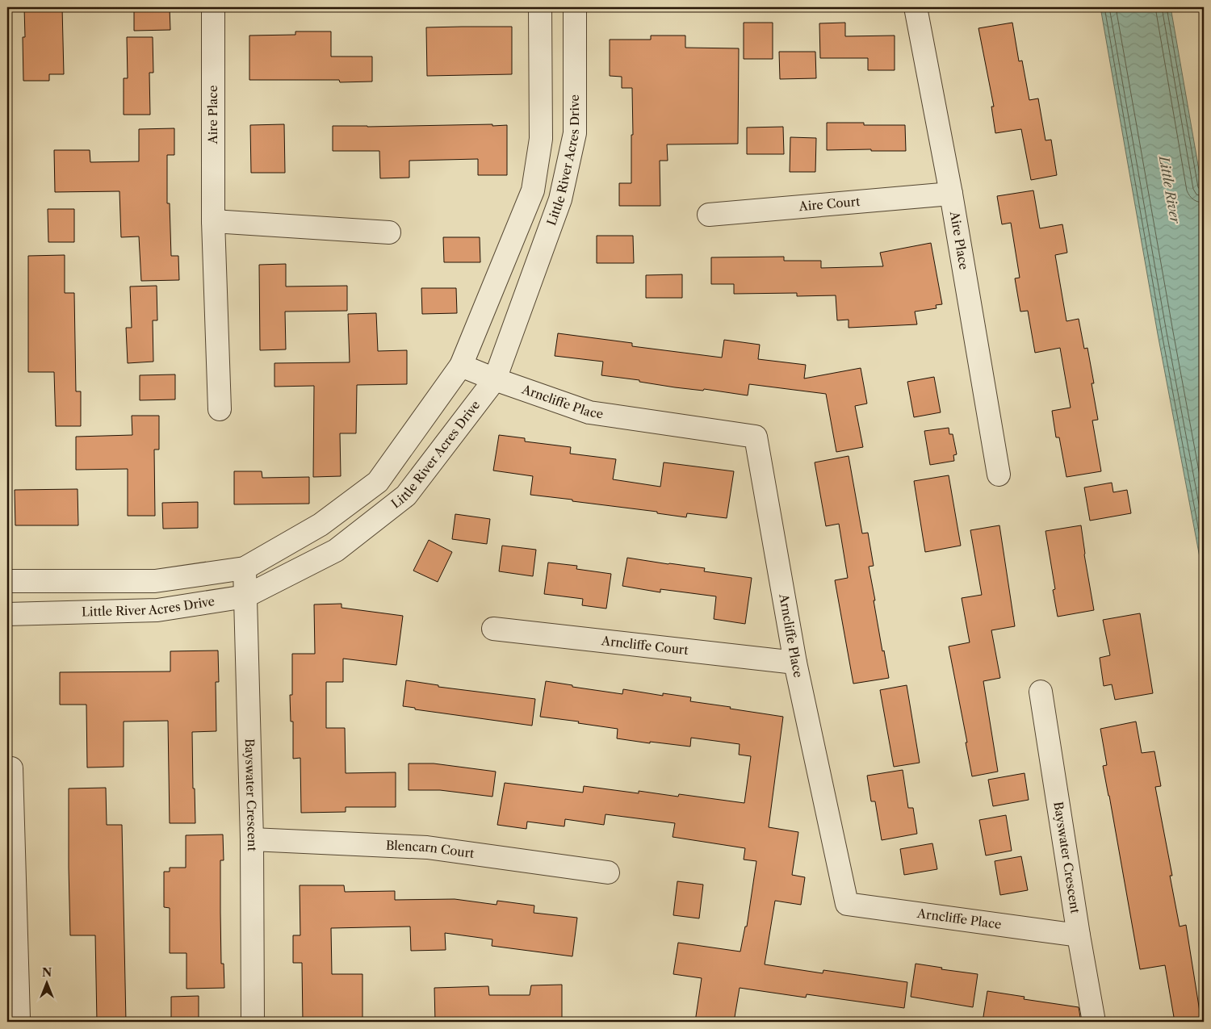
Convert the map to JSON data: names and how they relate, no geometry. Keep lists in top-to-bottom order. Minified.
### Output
{"streets":{"street":["Aire Place","Little River Acres Drive","Aire Court","Arncliffe Place","Arncliffe Court","Bayswater Crescent","Blencarn Court"]},"crossings":[["Aire Place","Aire Court"],["Little River Acres Drive","Arncliffe Place"],["Little River Acres Drive","Bayswater Crescent"],["Arncliffe Place","Arncliffe Court"],["Arncliffe Place","Bayswater Crescent"],["Bayswater Crescent","Blencarn Court"]],"water":["Little River"],"north":"top"}
